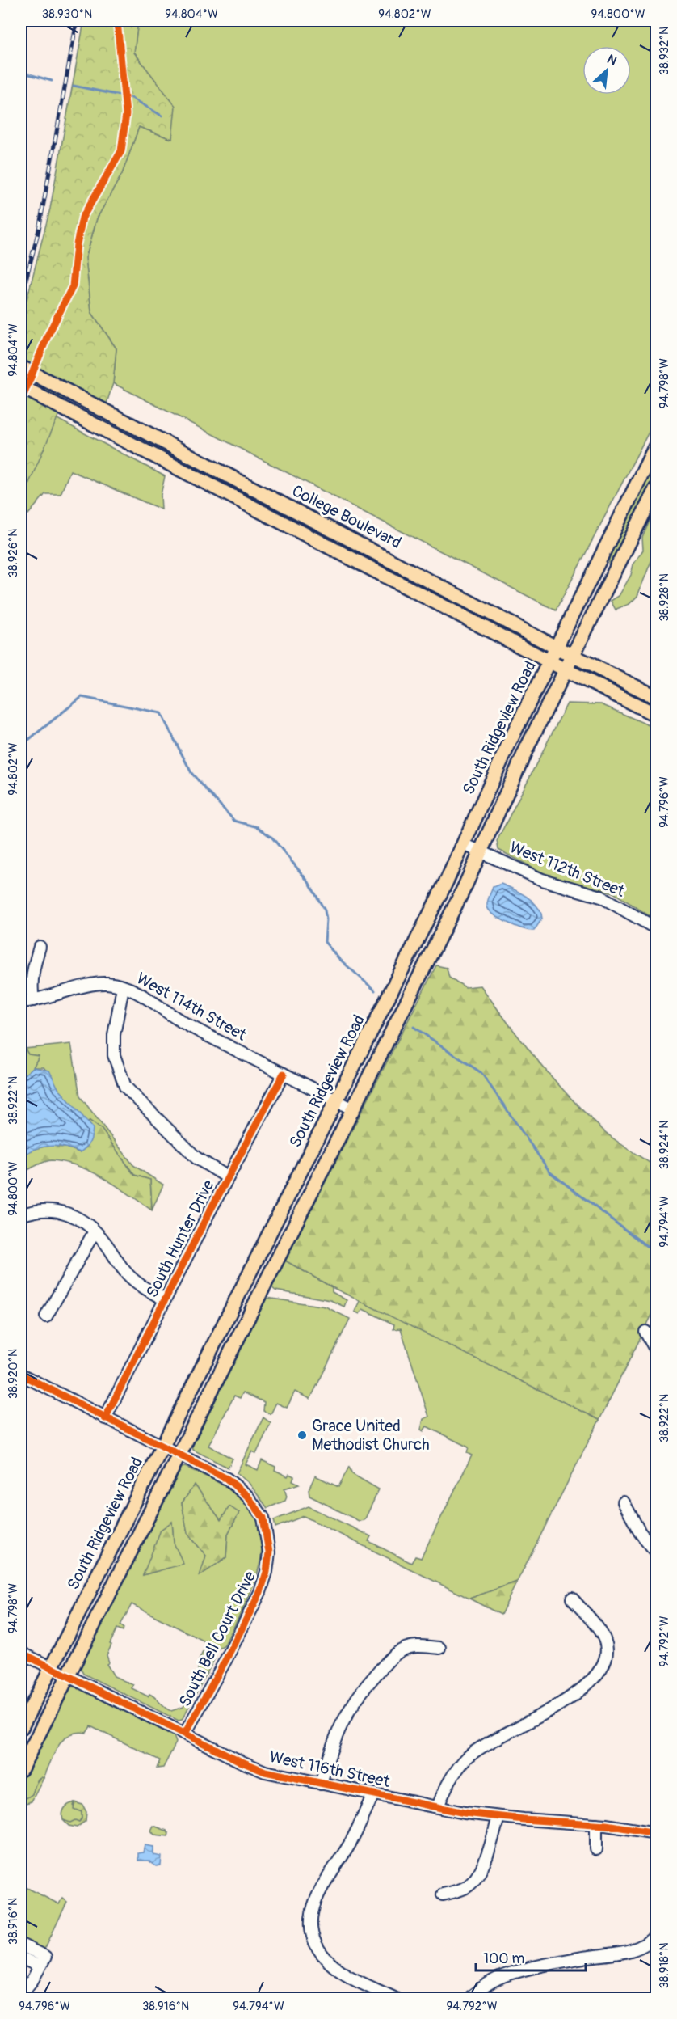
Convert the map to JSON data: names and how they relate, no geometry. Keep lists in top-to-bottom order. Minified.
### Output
{"streets":{"main road":["College Boulevard","South Ridgeview Road"],"street":["West 112th Street","West 114th Street","South Hunter Drive","South Bell Court Drive","West 116th Street"]},"crossings":[["College Boulevard","South Ridgeview Road"],["South Ridgeview Road","West 112th Street"],["South Ridgeview Road","West 114th Street"],["South Ridgeview Road","South Bell Court Drive"],["South Ridgeview Road","West 116th Street"],["West 114th Street","South Hunter Drive"],["South Hunter Drive","South Bell Court Drive"],["South Bell Court Drive","West 116th Street"]],"places":["Grace United Methodist Church"],"scale_bar":"100 m","north":"top right","coordinates":["38.930°N","94.804°W","94.802°W","94.800°W","38.932°N","94.798°W","38.926°N","38.928°N","94.796°W","38.922°N","38.924°N","94.794°W","38.920°N","94.792°W","38.916°N","38.918°N"]}
